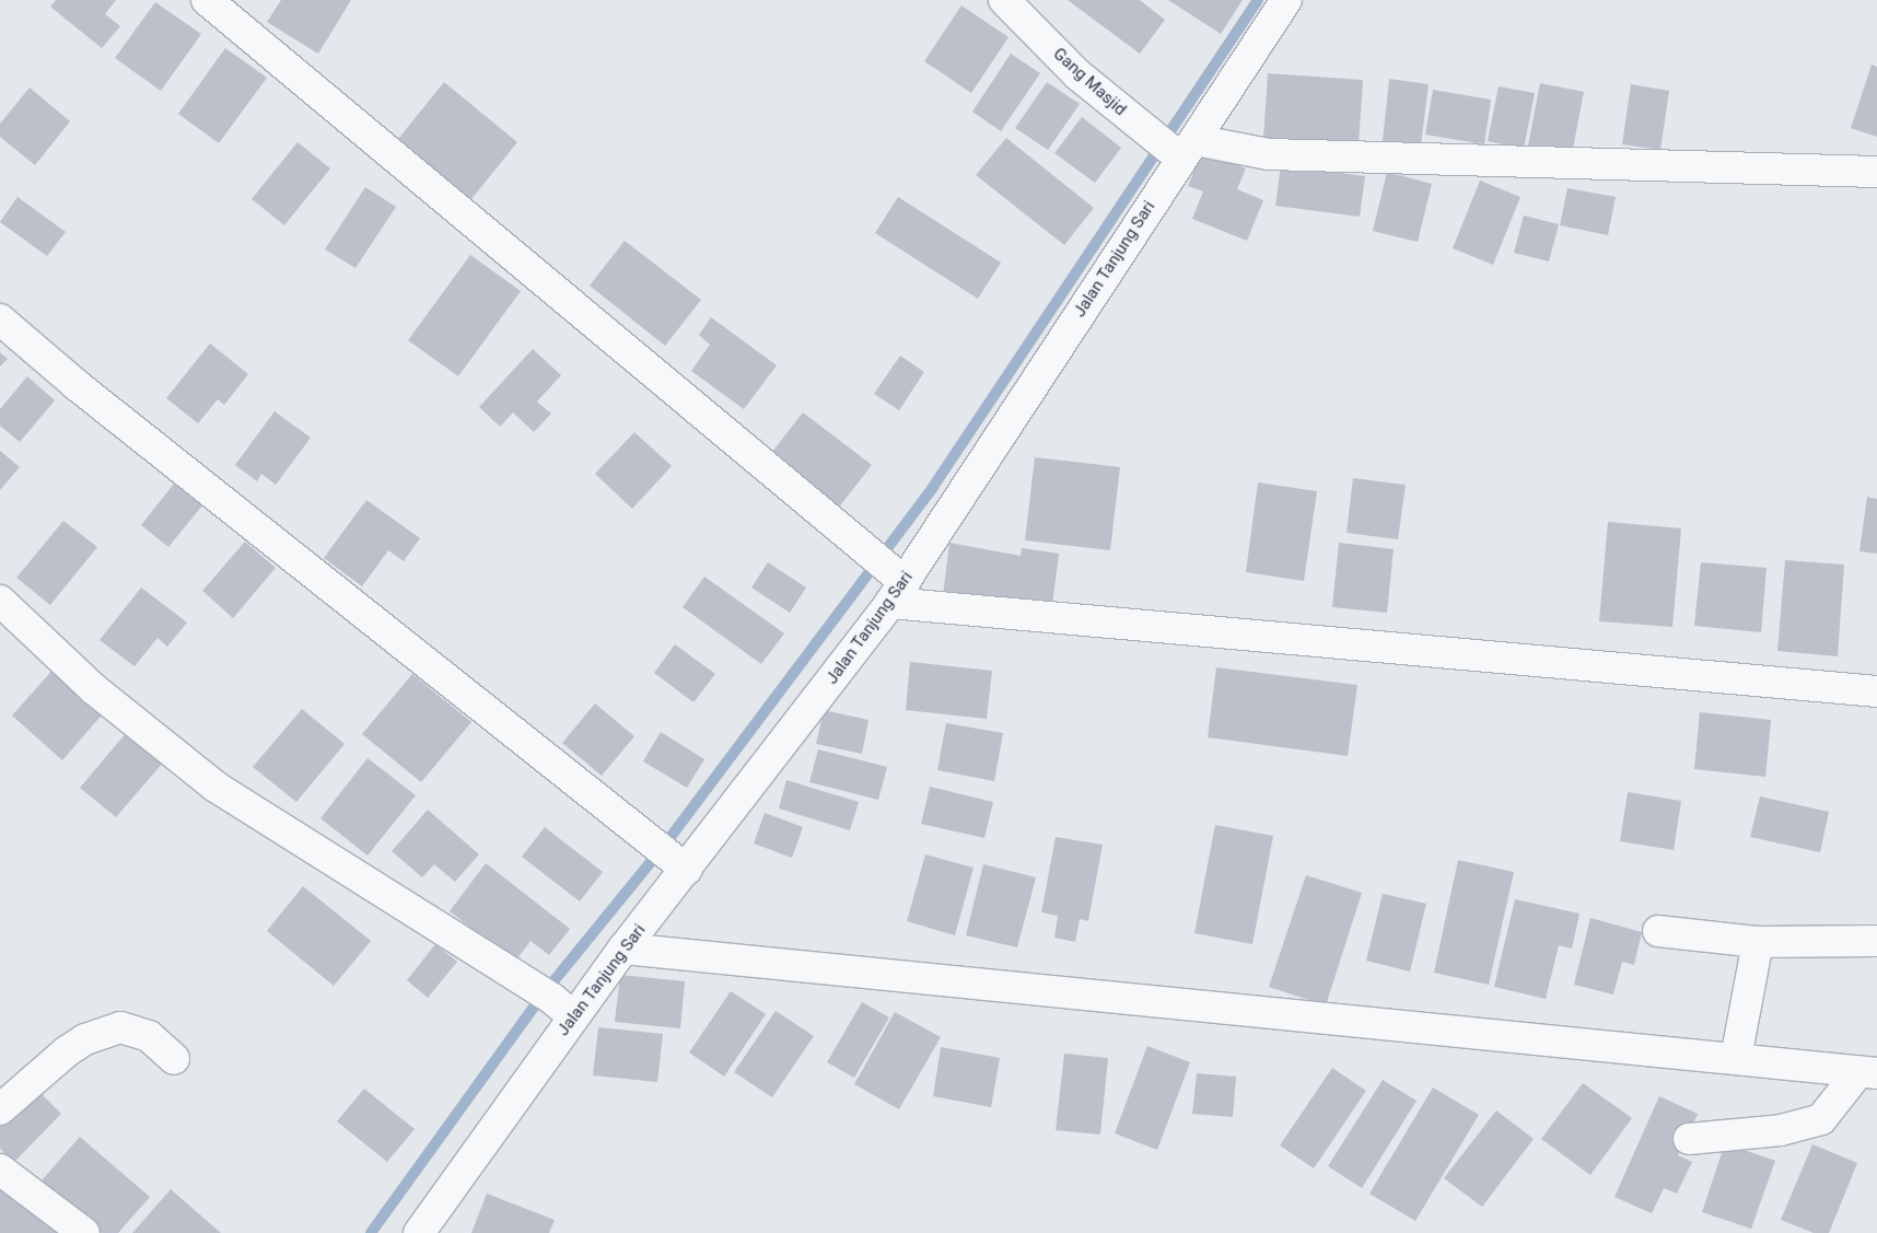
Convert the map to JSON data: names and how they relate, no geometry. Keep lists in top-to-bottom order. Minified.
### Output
{"streets":{"street":["Gang Masjid","Jalan Tanjung Sari"]},"crossings":[["Gang Masjid","Jalan Tanjung Sari"]]}
